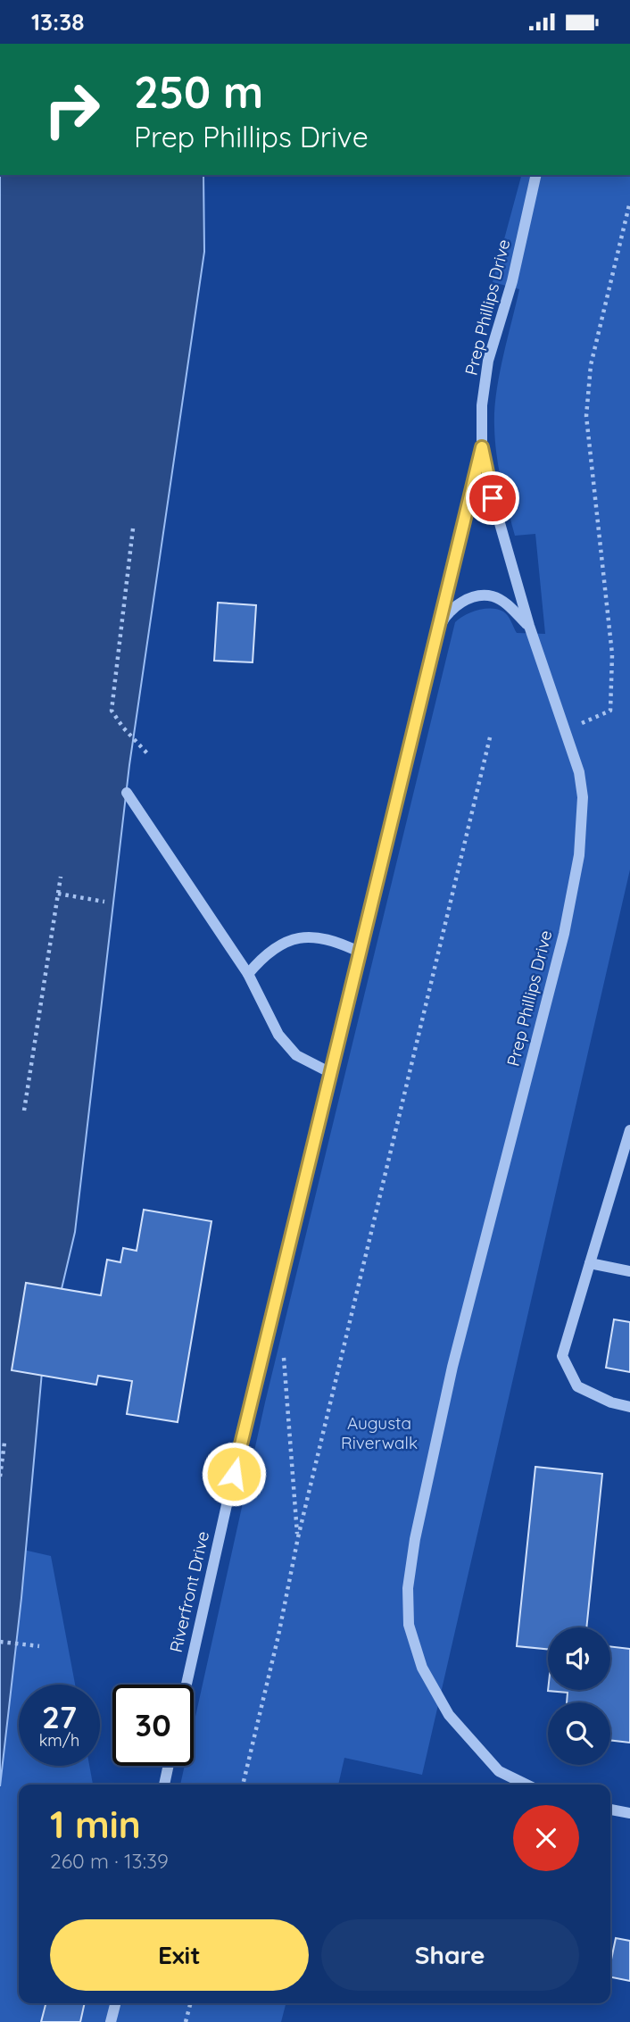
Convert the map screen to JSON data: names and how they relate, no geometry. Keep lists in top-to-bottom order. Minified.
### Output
{"streets":{"street":["Prep Phillips Drive","Riverfront Drive"]},"crossings":[["Prep Phillips Drive","Riverfront Drive"]],"parks":["Augusta Riverwalk"],"page":{"status":"13:38","turn":["250 m","Prep Phillips Drive"],"speed":"27 km/h","limit":"30","heading":["1 min","260 m · 13:39"],"buttons":["Exit","Share"]}}
